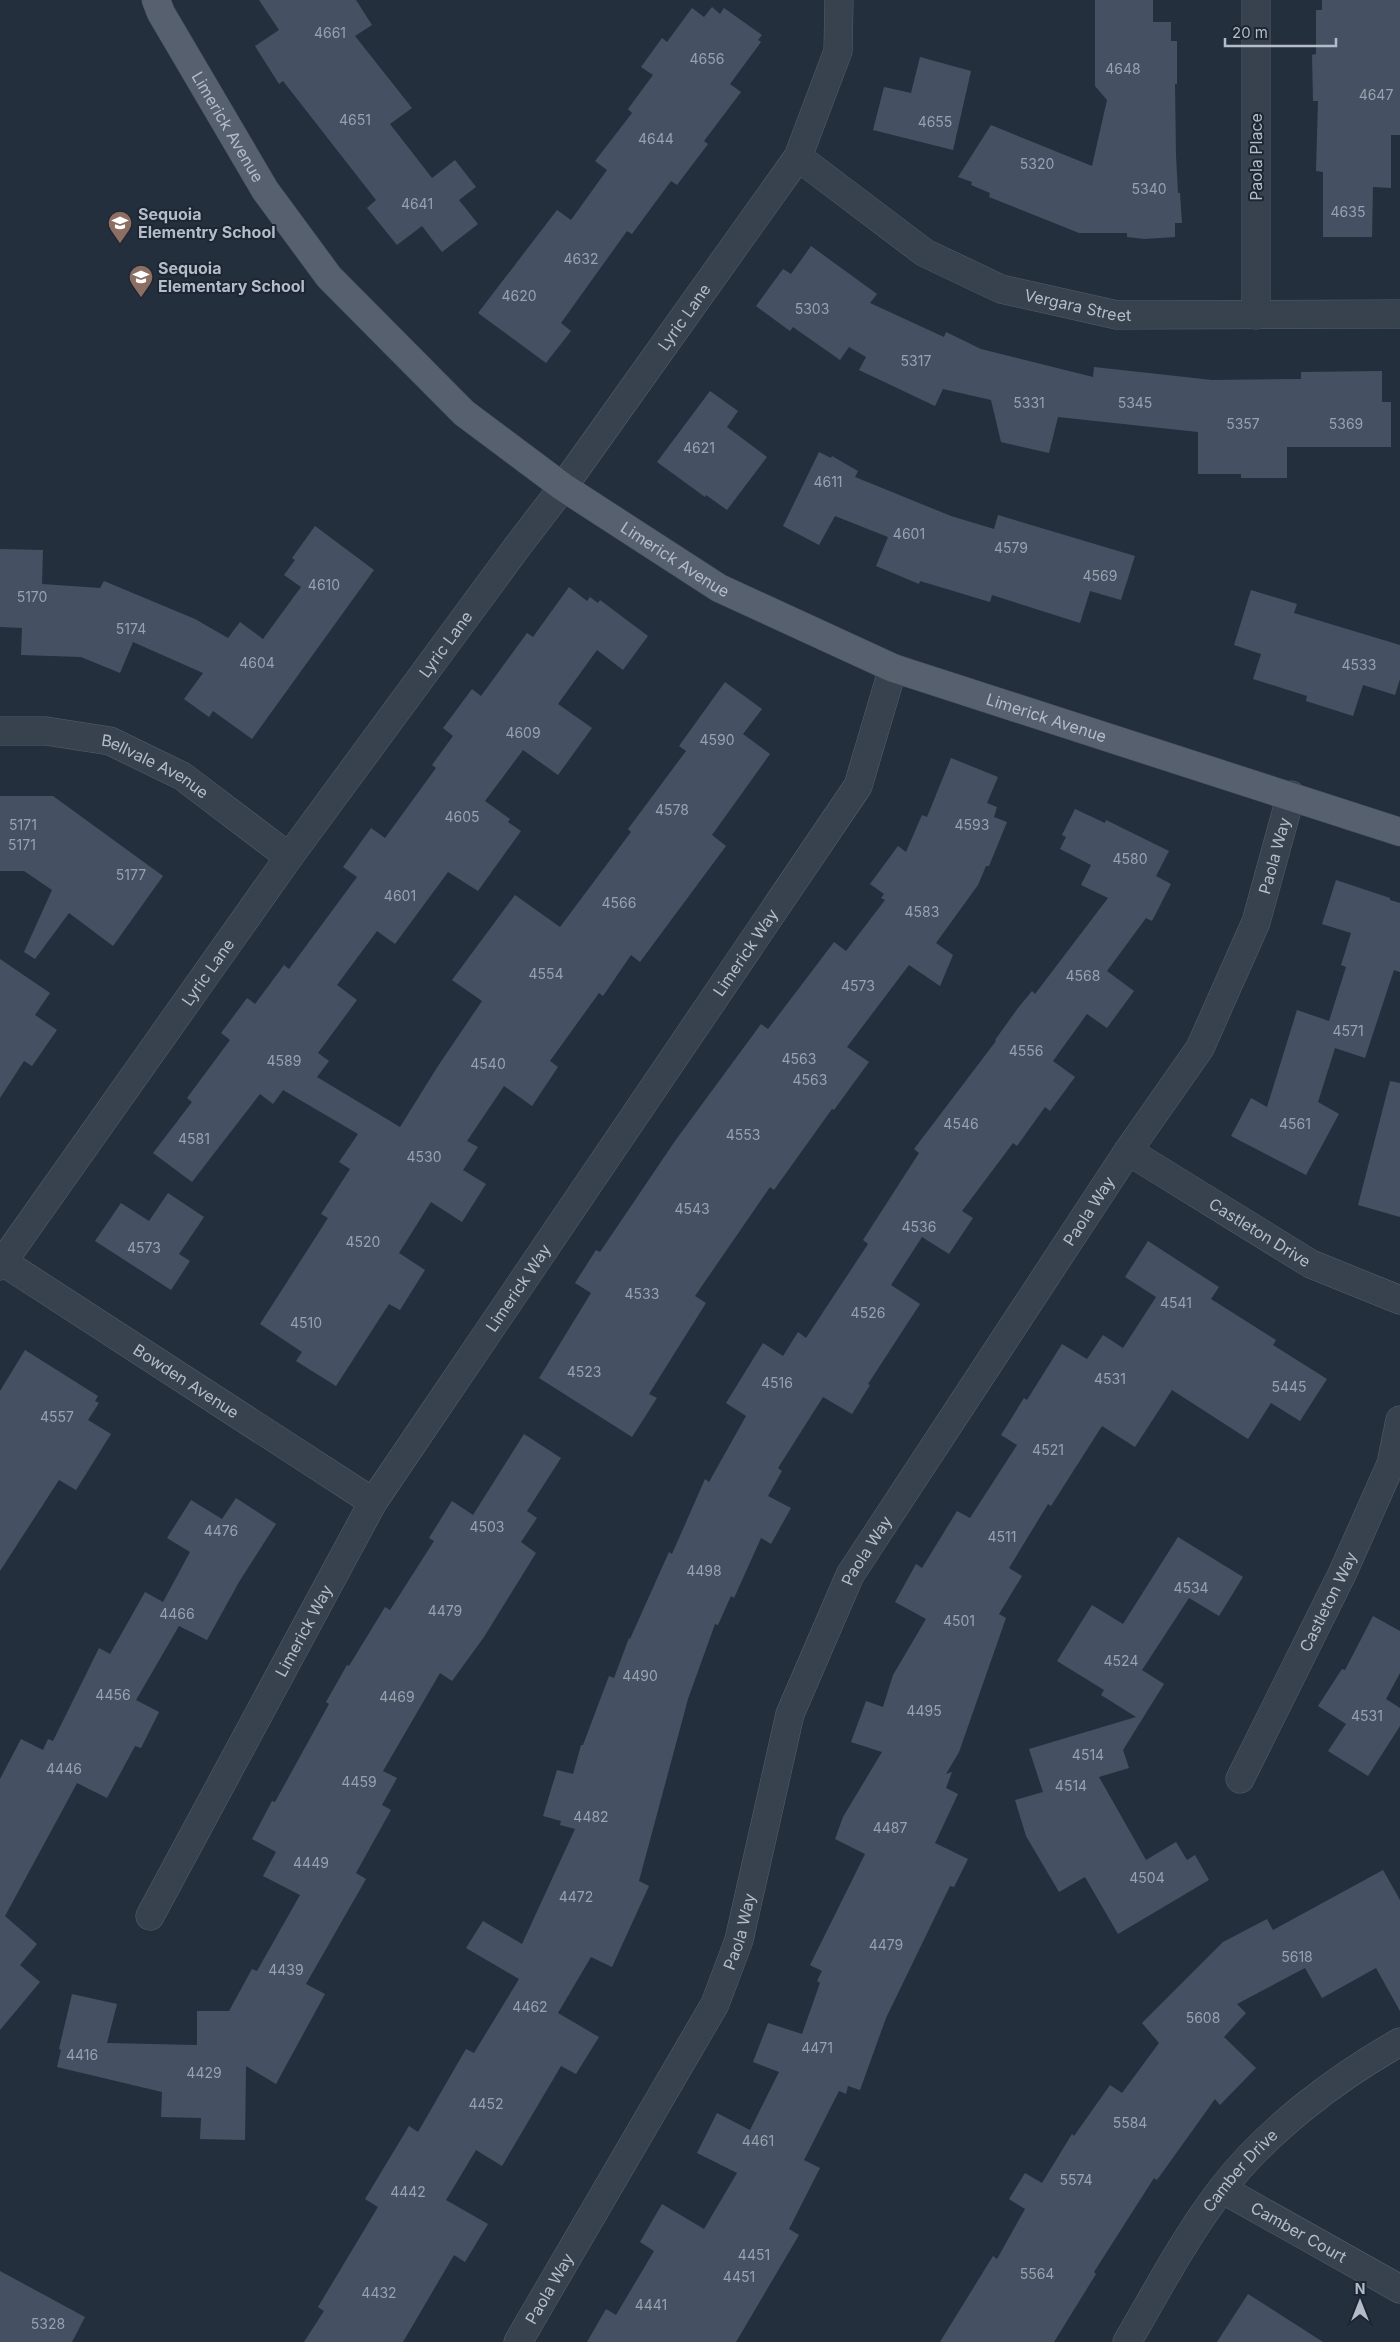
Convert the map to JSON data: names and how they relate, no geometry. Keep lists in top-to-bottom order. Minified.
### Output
{"streets":{"main road":["Limerick Avenue"],"street":["Paola Place","Vergara Street","Lyric Lane","Bellvale Avenue","Paola Way","Limerick Way","Castleton Drive","Bowden Avenue","Castleton Way","Camber Drive","Camber Court"]},"crossings":[["Limerick Avenue","Lyric Lane"],["Limerick Avenue","Paola Way"],["Limerick Avenue","Limerick Way"],["Paola Place","Vergara Street"],["Vergara Street","Lyric Lane"],["Lyric Lane","Bellvale Avenue"],["Lyric Lane","Bowden Avenue"],["Paola Way","Castleton Drive"],["Limerick Way","Bowden Avenue"],["Camber Drive","Camber Court"]],"places":{"school or university":["Sequoia Elementry School","Sequoia Elementary School"]},"house_numbers":["4661","4656","4648","4647","4651","4655","4644","5320","5340","4641","4635","4632","4620","5303","5317","5331","5345","5357","5369","4621","4611","4601","4579","4569","4610","5170","5174","4604","4533","4609","4590","4578","4605","5171","4593","5171","4580","5177","4601","4566","4583","4554","4568","4573","4571","4556","4563","4589","4540","4563","4546","4561","4553","4581","4530","4543","4536","4520","4573","4533","4541","4526","4510","4523","4531","4516","5445","4557","4521","4503","4476","4511","4498","4534","4479","4466","4501","4524","4490","4456","4469","4495","4531","4514","4446","4459","4514","4482","4487","4449","4504","4472","4479","5618","4439","4462","5608","4471","4416","4429","4452","5584","4461","5574","4442","4451","5564","4451","4432","4441","5328"],"scale_bar":"20 m","north":"top"}
